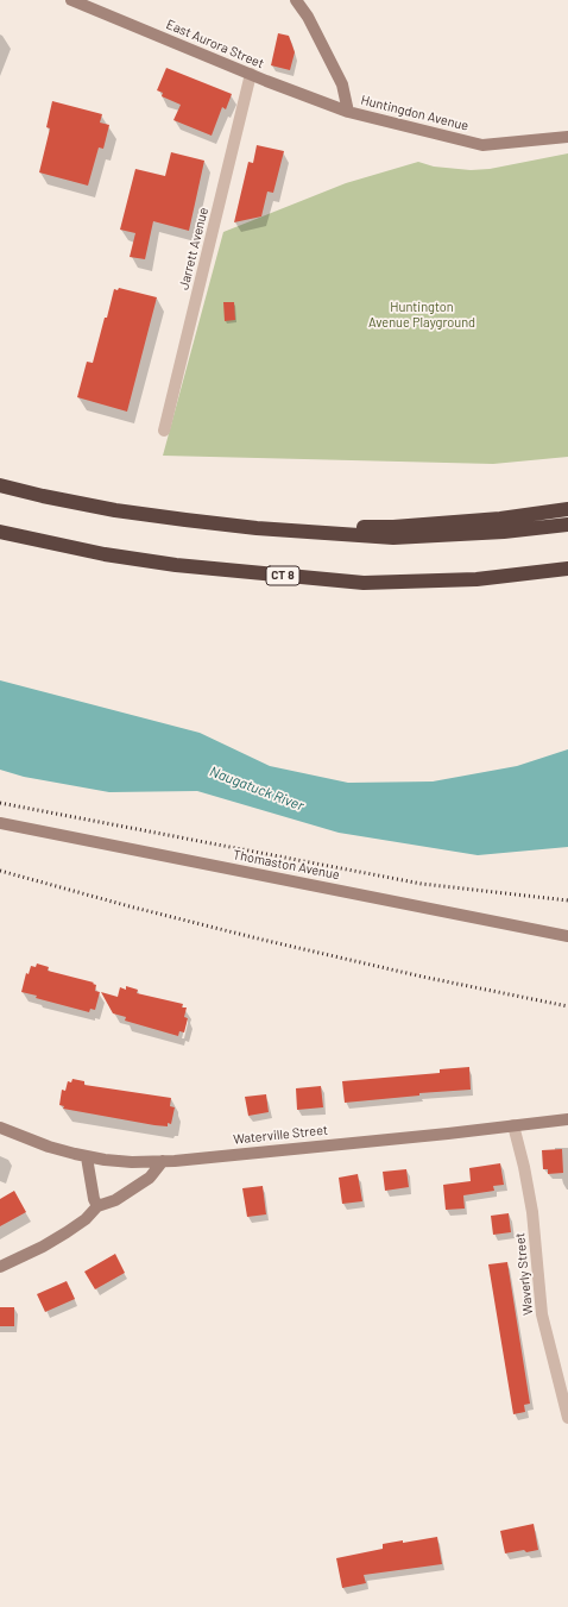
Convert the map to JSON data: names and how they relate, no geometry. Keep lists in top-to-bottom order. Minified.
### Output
{"streets":{"highway":["CT 8"],"main road":["East Aurora Street","Huntingdon Avenue","Thomaston Avenue","Waterville Street"],"street":["Jarrett Avenue","Waverly Street"]},"crossings":[["East Aurora Street","Huntingdon Avenue"],["East Aurora Street","Jarrett Avenue"],["Waterville Street","Waverly Street"]],"water":["Naugatuck River"],"parks":["Huntington Avenue Playground"]}
